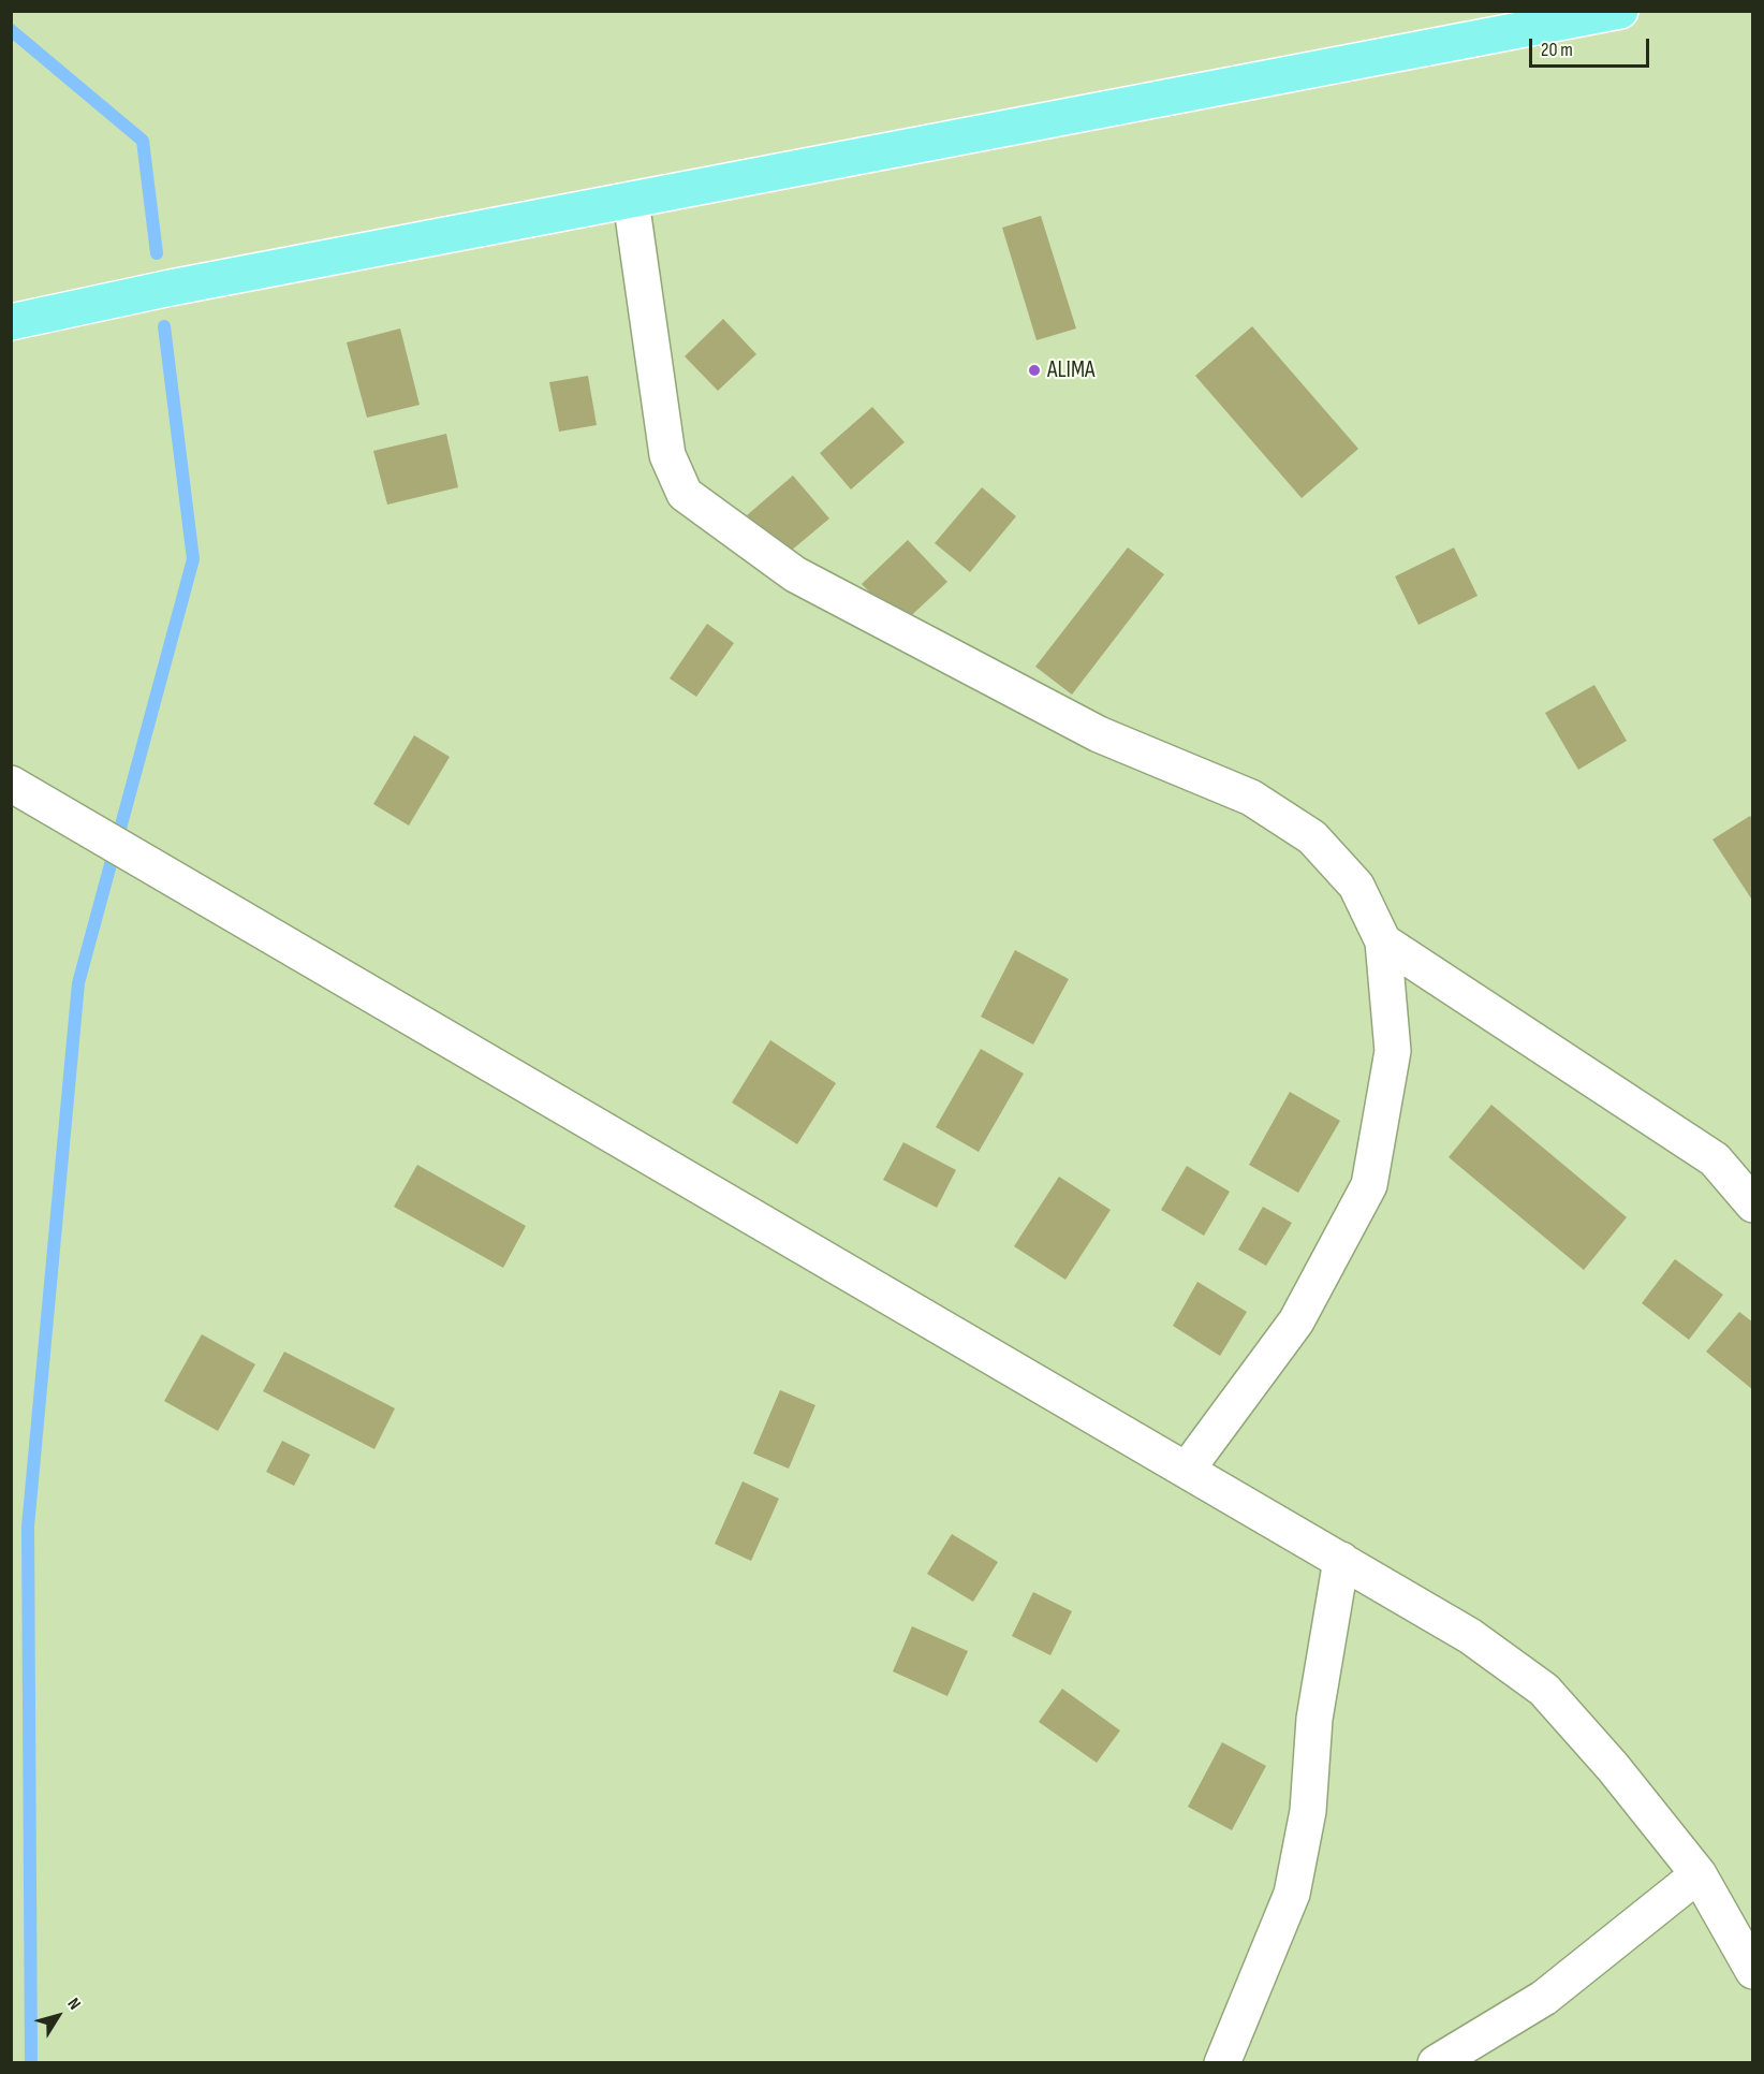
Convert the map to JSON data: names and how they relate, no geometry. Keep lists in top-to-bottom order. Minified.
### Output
{"places":["ALIMA"],"scale_bar":"20 m","north":"top right"}
